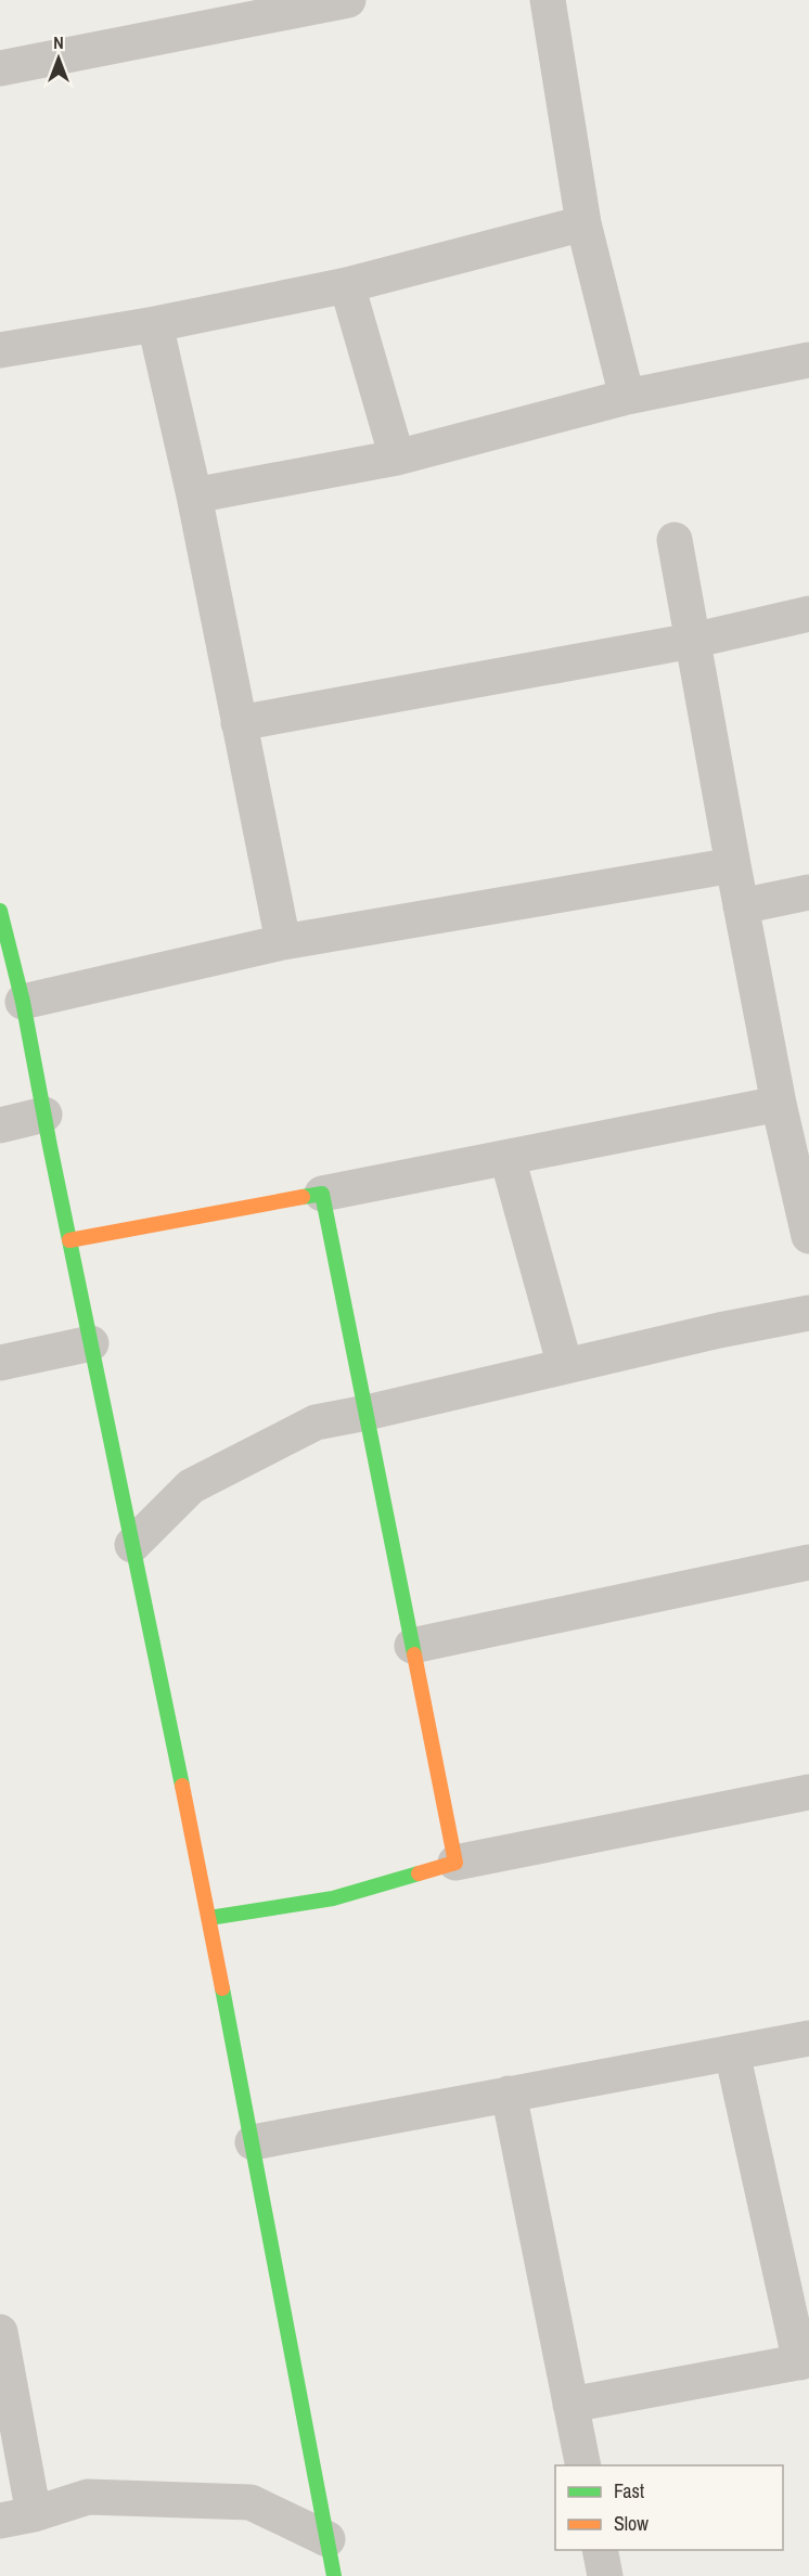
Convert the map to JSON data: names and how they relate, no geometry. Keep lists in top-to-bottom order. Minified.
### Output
{"legend":["Fast","Slow"],"north":"top"}
